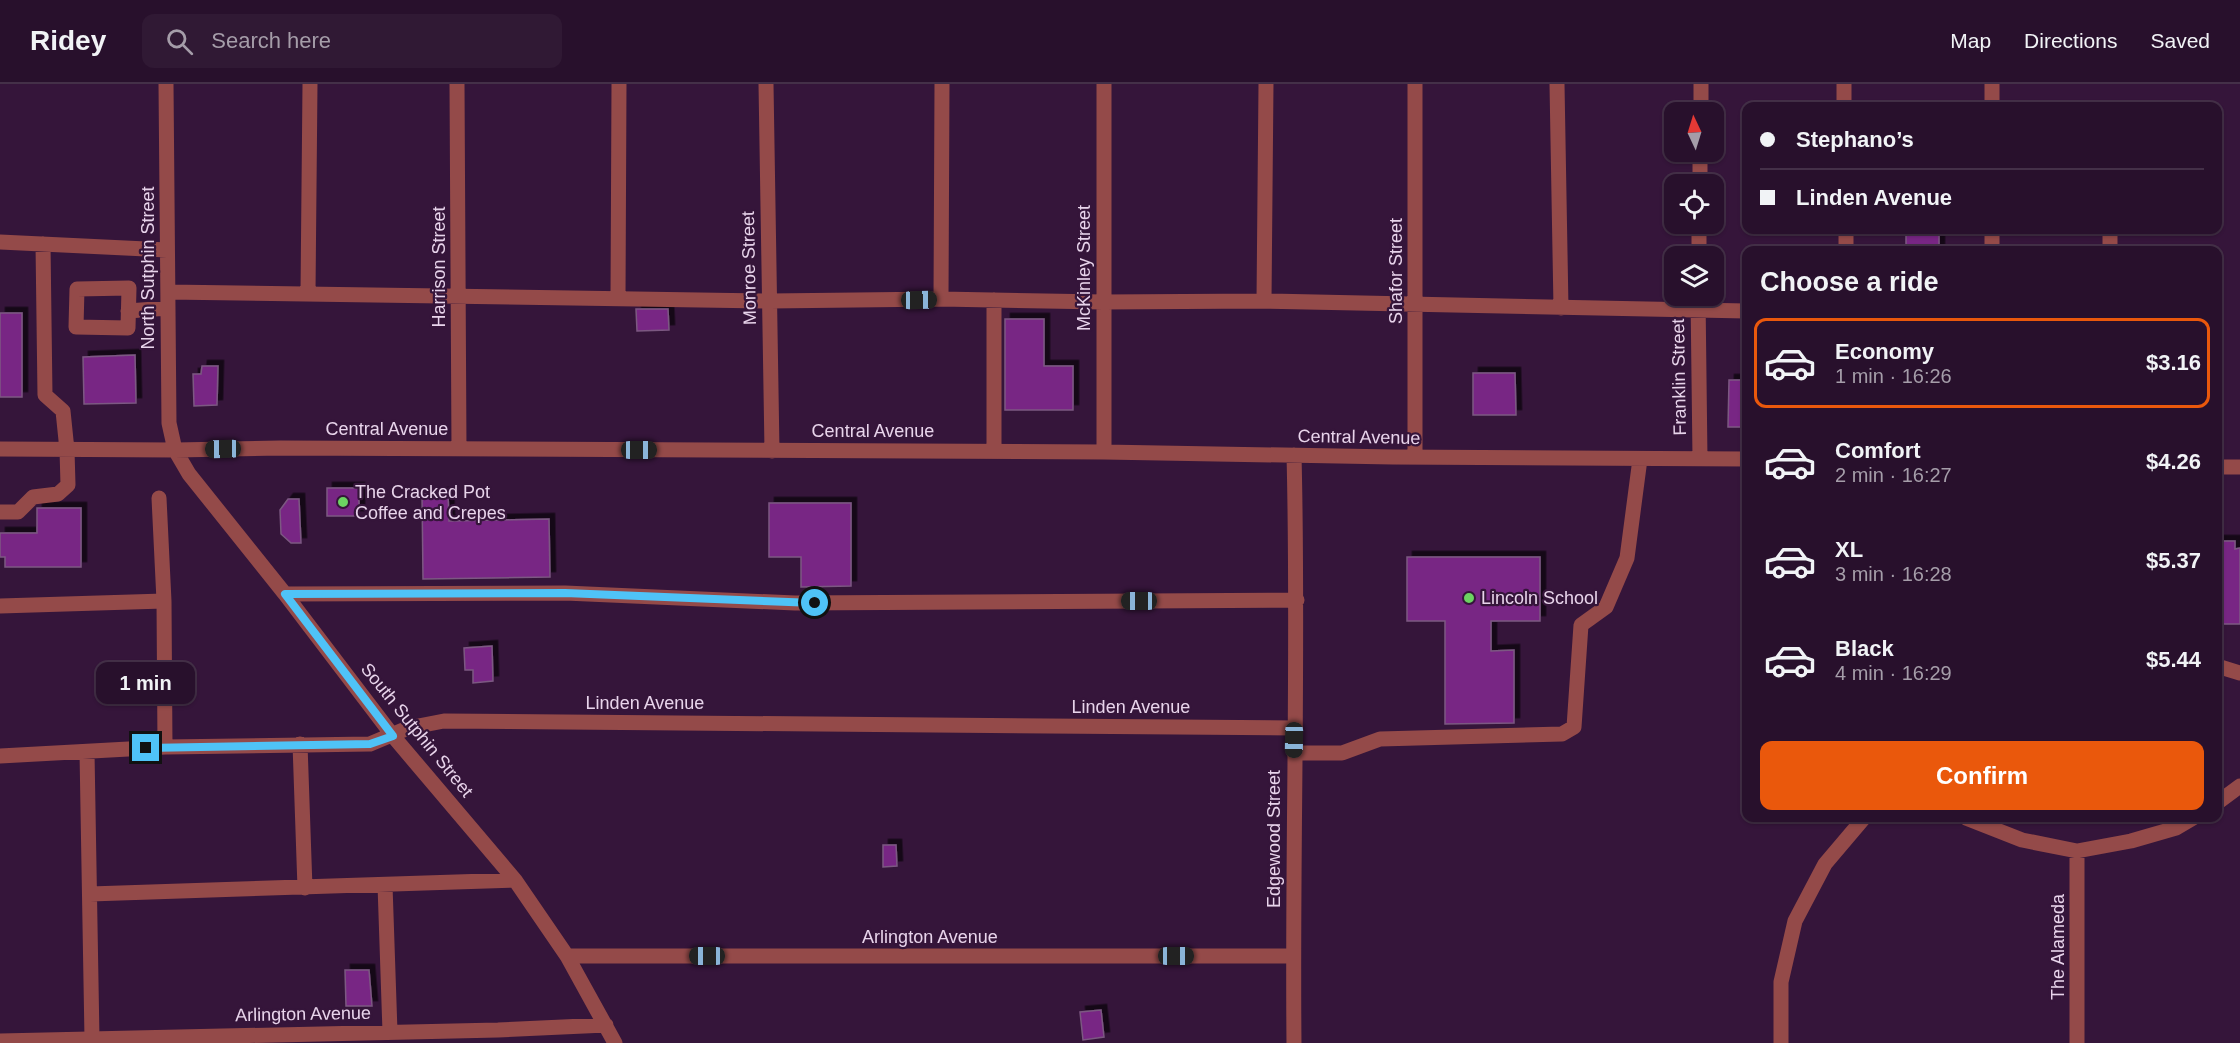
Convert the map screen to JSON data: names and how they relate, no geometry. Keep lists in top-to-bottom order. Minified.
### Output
{"streets":{"street":["Harrison Street","North Sutphin Street","Monroe Street","McKinley Street","Shafor Street","Franklin Street","Central Avenue","Linden Avenue","South Sutphin Street","Edgewood Street","Arlington Avenue","The Alameda"]},"crossings":[["Harrison Street","Central Avenue"],["North Sutphin Street","Central Avenue"],["North Sutphin Street","South Sutphin Street"],["Monroe Street","Central Avenue"],["McKinley Street","Central Avenue"],["Shafor Street","Central Avenue"],["Franklin Street","Central Avenue"],["Central Avenue","South Sutphin Street"],["Central Avenue","Edgewood Street"],["Linden Avenue","South Sutphin Street"],["Linden Avenue","Edgewood Street"],["South Sutphin Street","Arlington Avenue"],["Edgewood Street","Arlington Avenue"]],"places":["The Cracked Pot Coffee and Crepes","Lincoln School"],"north":"top","page":{"header":"Ridey","search":"Search here","nav":["Map","Directions","Saved"],"banner":["Stephano’s","Linden Avenue"],"heading":"Choose a ride","list":[{"name":"Economy","note":"1 min · 16:26","value":"$3.16"},{"name":"Comfort","note":"2 min · 16:27","value":"$4.26"},{"name":"XL","note":"3 min · 16:28","value":"$5.37"},{"name":"Black","note":"4 min · 16:29","value":"$5.44"}],"bubble":"1 min","buttons":"Confirm"}}
